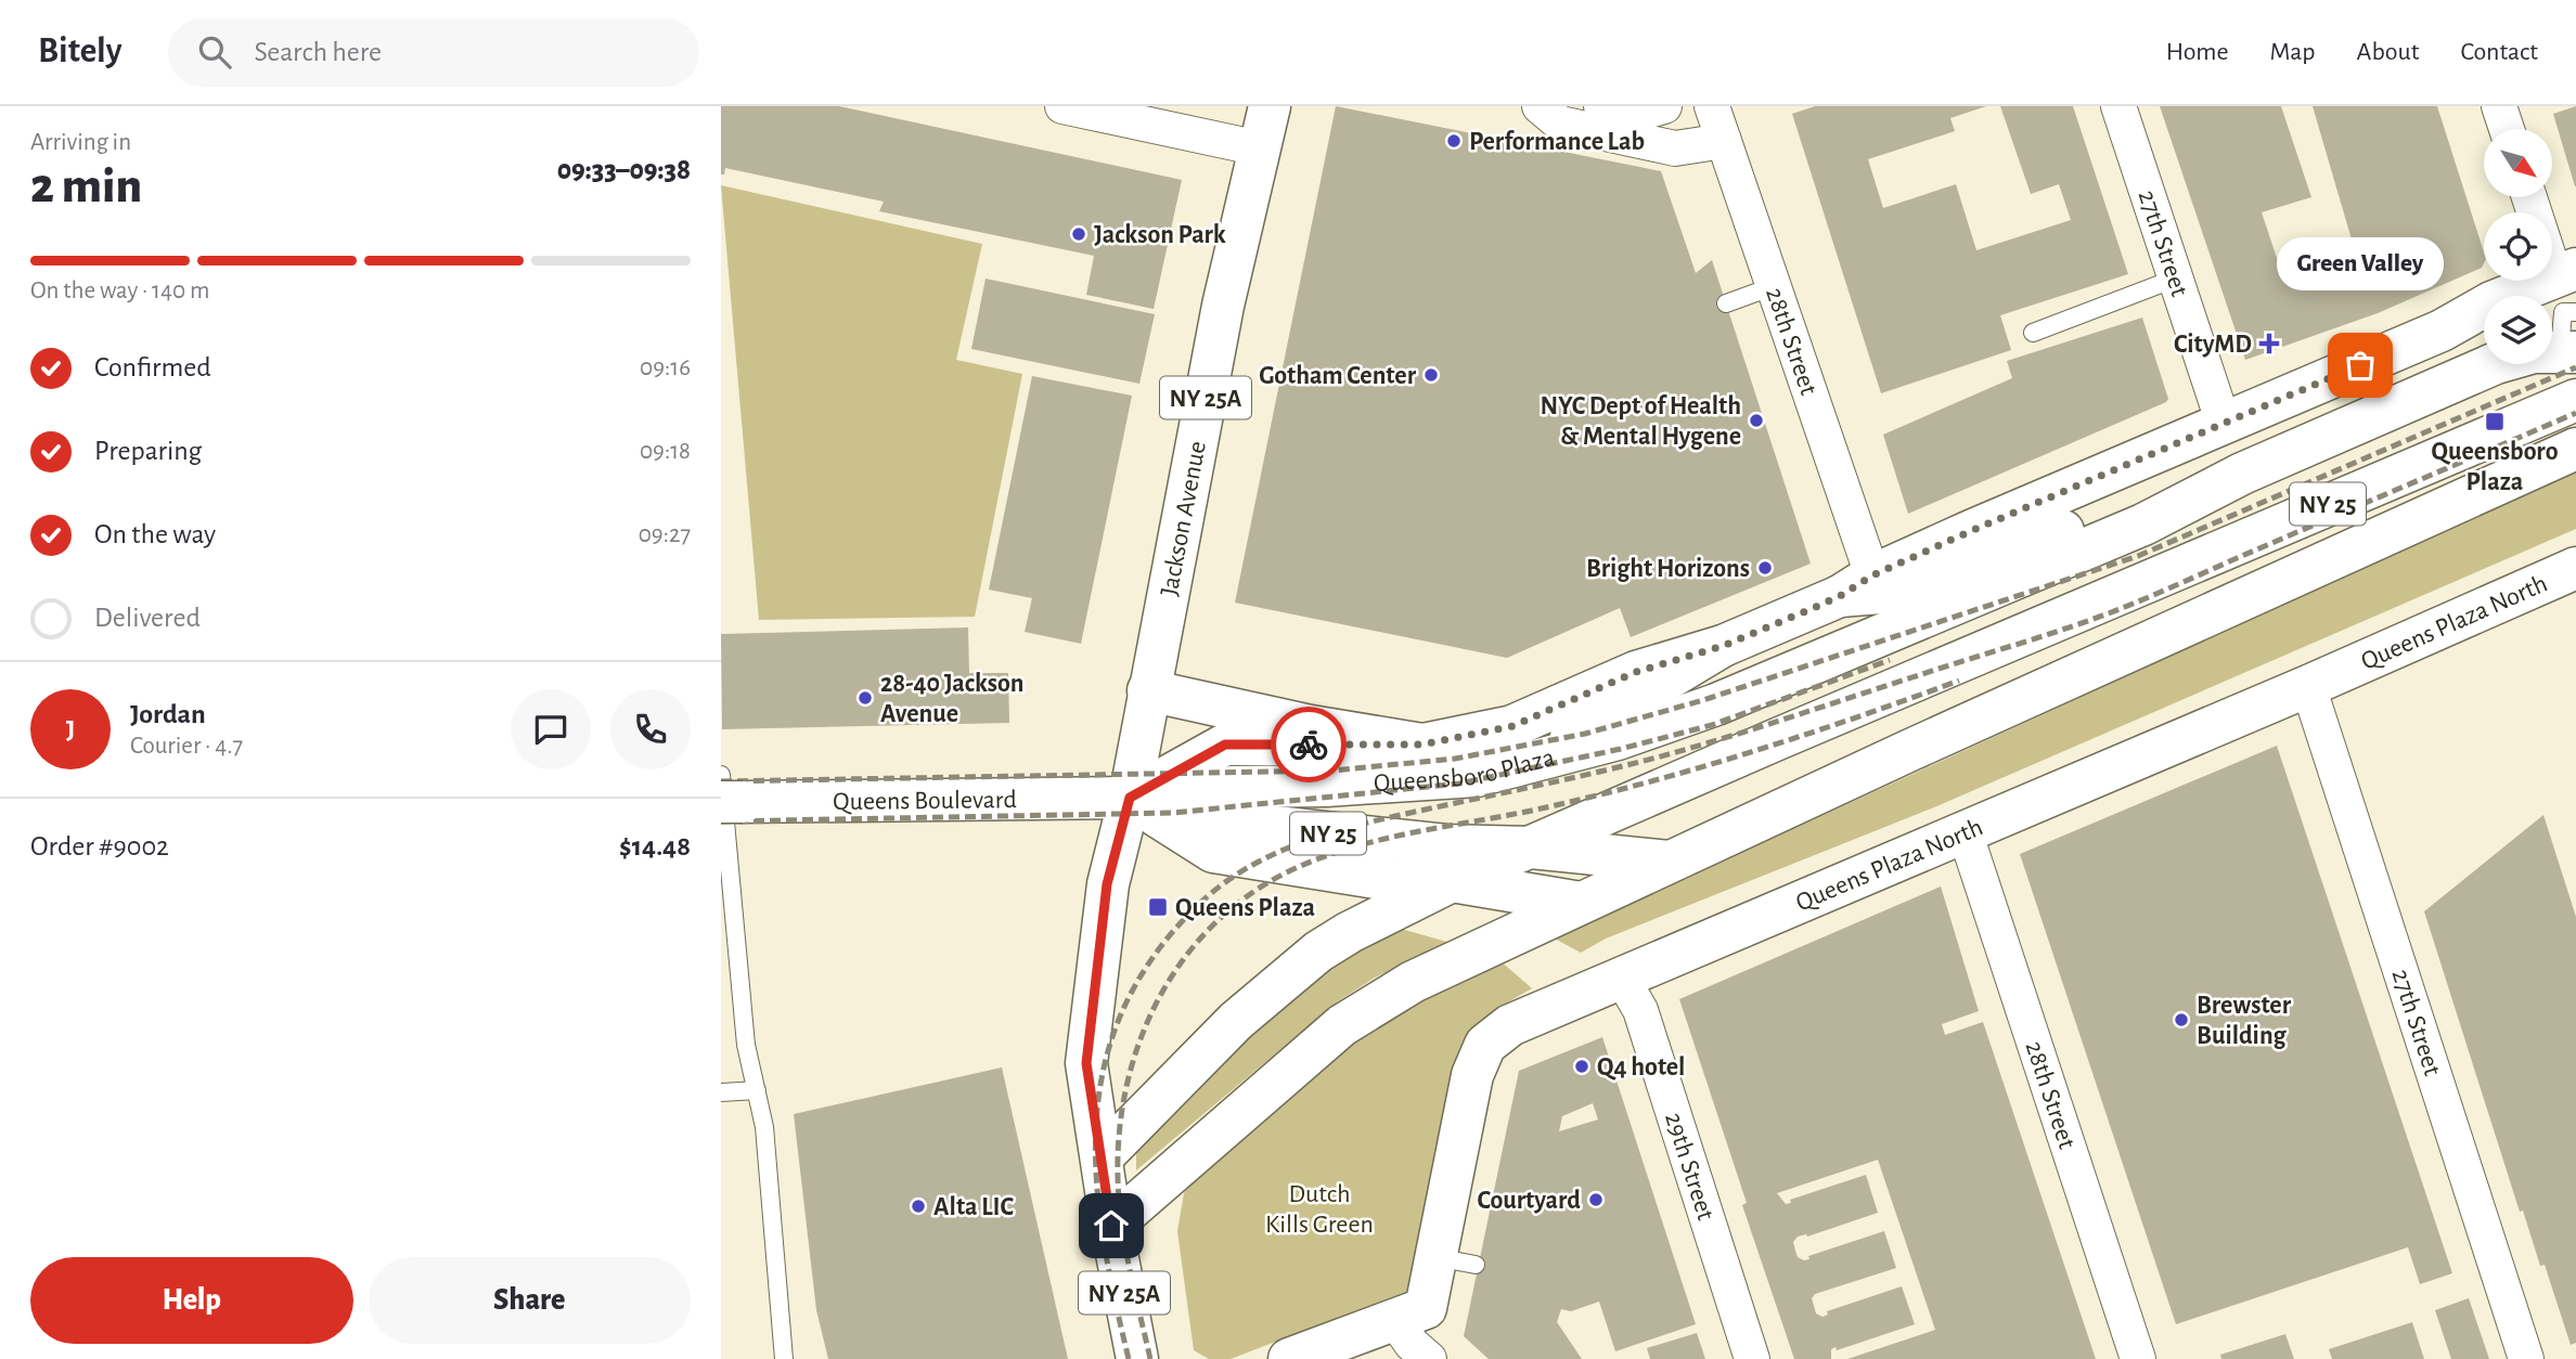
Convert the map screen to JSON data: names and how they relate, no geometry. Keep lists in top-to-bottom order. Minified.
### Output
{"streets":{"main road":["NY 25A","NY 25","Jackson Avenue","Queens Plaza North","Queensboro Plaza","Queens Boulevard"],"street":["27th Street","28th Street","29th Street"]},"crossings":[["27th Street","Queens Plaza North"],["28th Street","Queens Plaza North"],["NY 25A","NY 25"],["NY 25A","Jackson Avenue"],["NY 25A","Queensboro Plaza"],["NY 25A","Queens Boulevard"],["NY 25","Jackson Avenue"],["NY 25","Queensboro Plaza"],["NY 25","Queens Boulevard"],["Jackson Avenue","Queensboro Plaza"],["Jackson Avenue","Queens Boulevard"],["Queens Plaza North","29th Street"],["Queensboro Plaza","Queens Boulevard"]],"parks":["Dutch Kills Green"],"places":{"other":["Performance Lab","Jackson Park","Green Valley","Gotham Center","NYC Dept of Health & Mental Hygene","Bright Horizons","28-40 Jackson Avenue","Brewster Building","Q4 hotel","Courtyard","Alta LIC"],"health":["CityMD"],"transit":["Queensboro Plaza","Queens Plaza"]},"north":"bottom right","page":{"header":"Bitely","search":"Search here","nav":["Home","Map","About","Contact"],"heading":["2 min","Arriving in","09:33–09:38"],"panel":["Jordan","Courier · 4.7","Order #9002","$14.48"],"bar":"On the way · 140 m","bubble":"Green Valley","list":[["Confirmed","09:16"],["Preparing","09:18"],["On the way","09:27"],"Delivered"],"round":"J","buttons":["Help","Share"]}}
